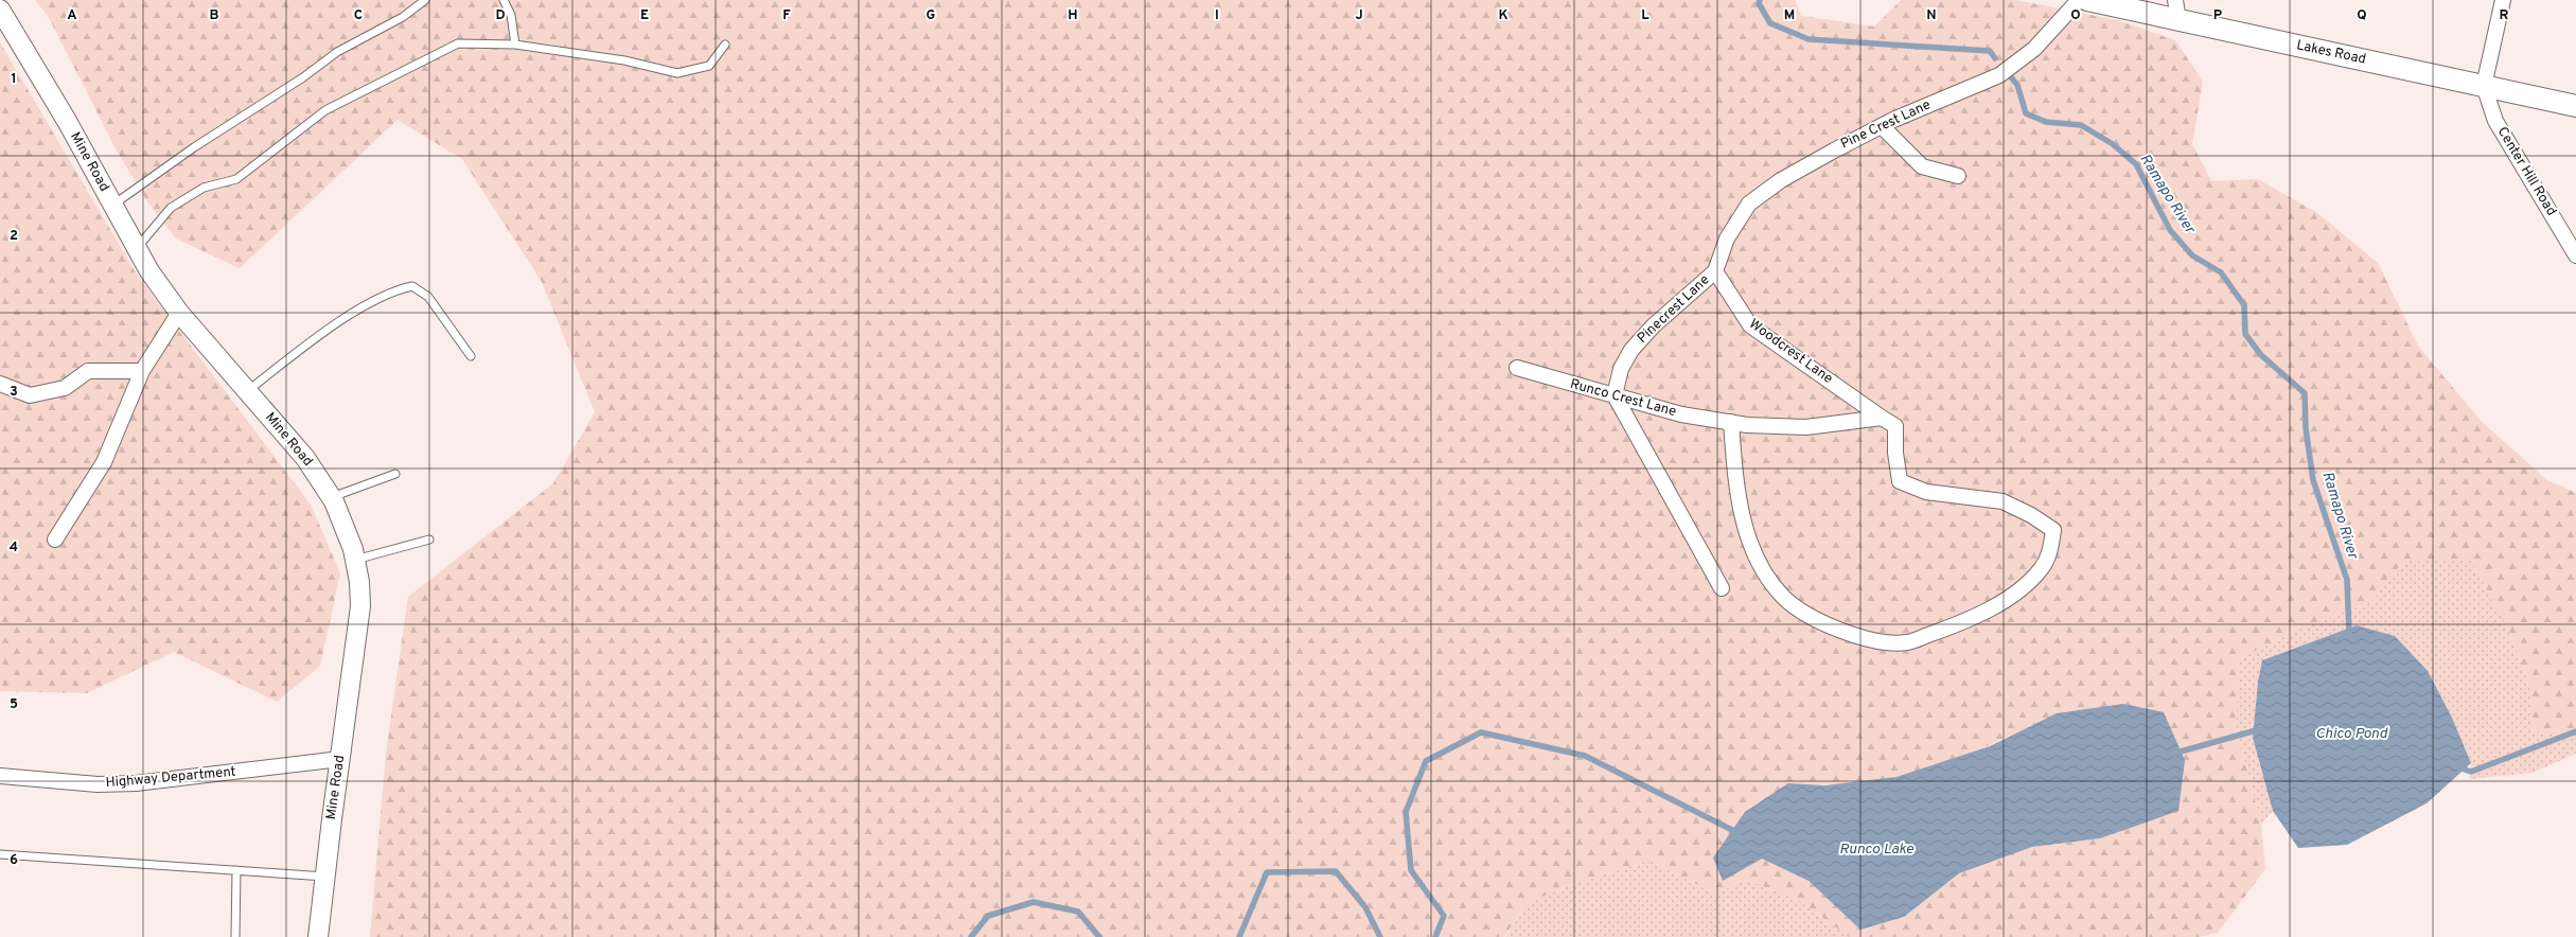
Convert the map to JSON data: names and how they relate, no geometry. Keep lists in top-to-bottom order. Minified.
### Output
{"streets":{"main road":["Lakes Road"],"street":["Pine Crest Lane","Mine Road","Center Hill Road","Pinecrest Lane","Woodcrest Lane","Runco Crest Lane","Highway Department"]},"crossings":[["Lakes Road","Center Hill Road"],["Pine Crest Lane","Pinecrest Lane"],["Pine Crest Lane","Woodcrest Lane"],["Mine Road","Highway Department"],["Pinecrest Lane","Woodcrest Lane"],["Pinecrest Lane","Runco Crest Lane"],["Woodcrest Lane","Runco Crest Lane"]],"water":["Ramapo River","Chico Pond","Runco Lake"],"grid":{"columns":["A","B","C","D","E","F","G","H","I","J","K","L","M","N","O","P","Q","R"],"rows":["1","2","3","4","5","6"]}}
